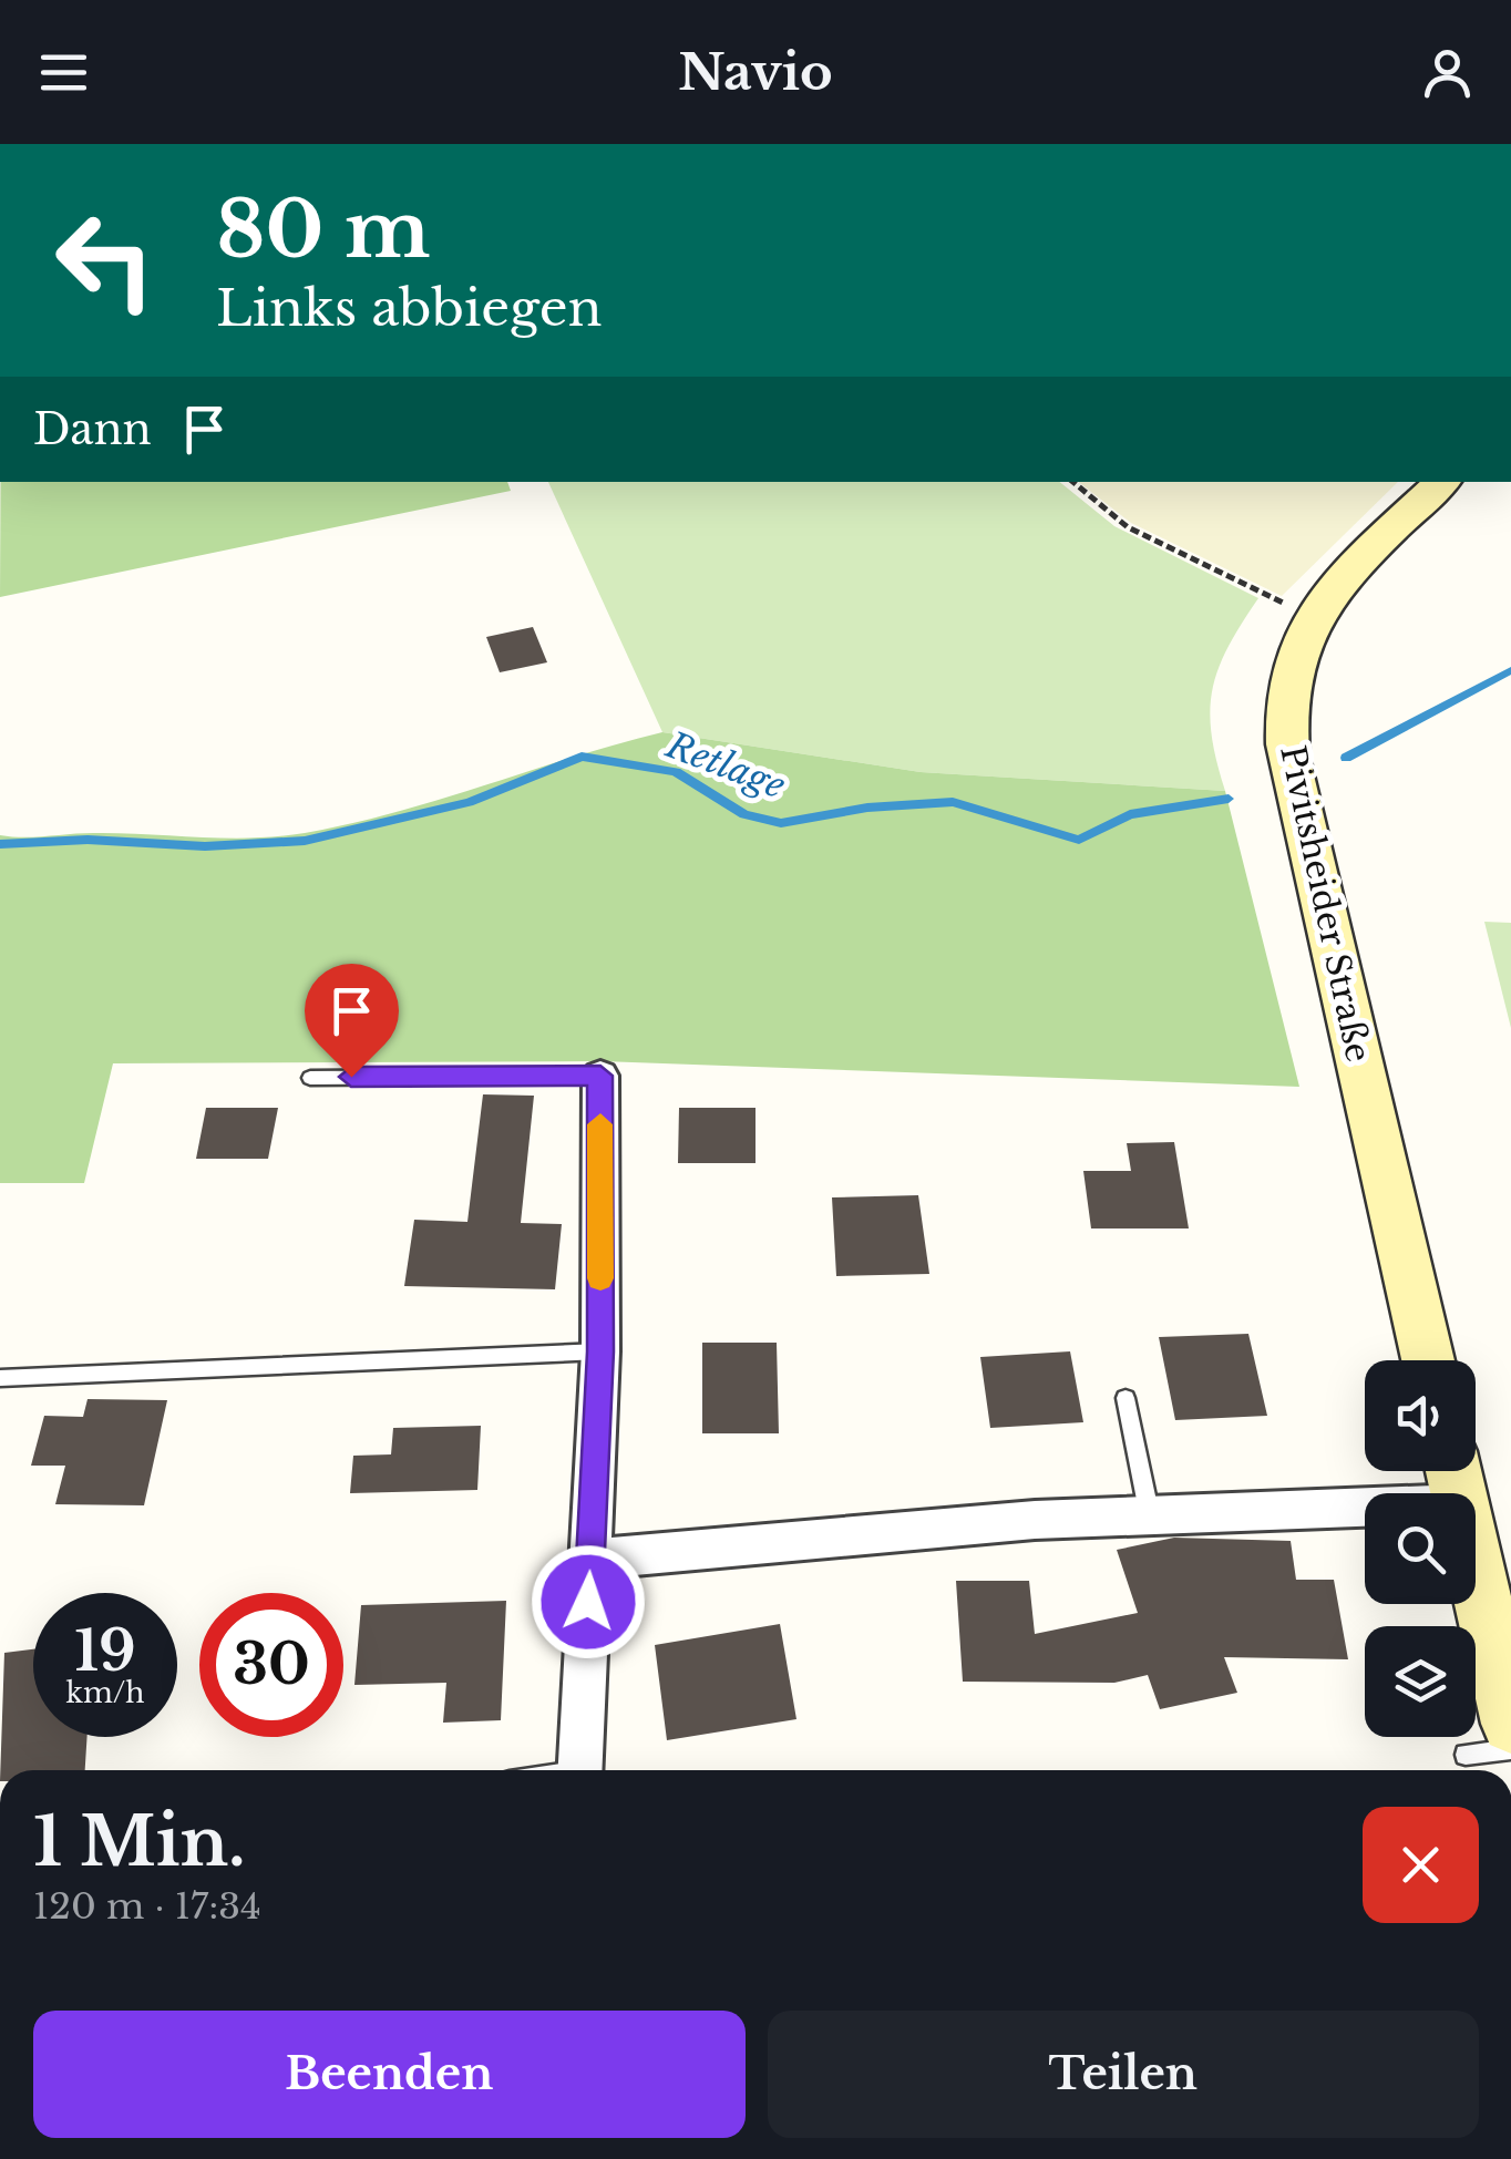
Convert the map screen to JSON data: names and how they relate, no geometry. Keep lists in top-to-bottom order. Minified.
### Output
{"streets":{"main road":["Pivitsheider Straße"]},"water":["Retlage"],"page":{"header":"Navio","turn":["80 m","Links abbiegen"],"then":"Dann","speed":"19 km/h","limit":"30","heading":["1 Min.","120 m · 17:34"],"buttons":["Beenden","Teilen"]}}
